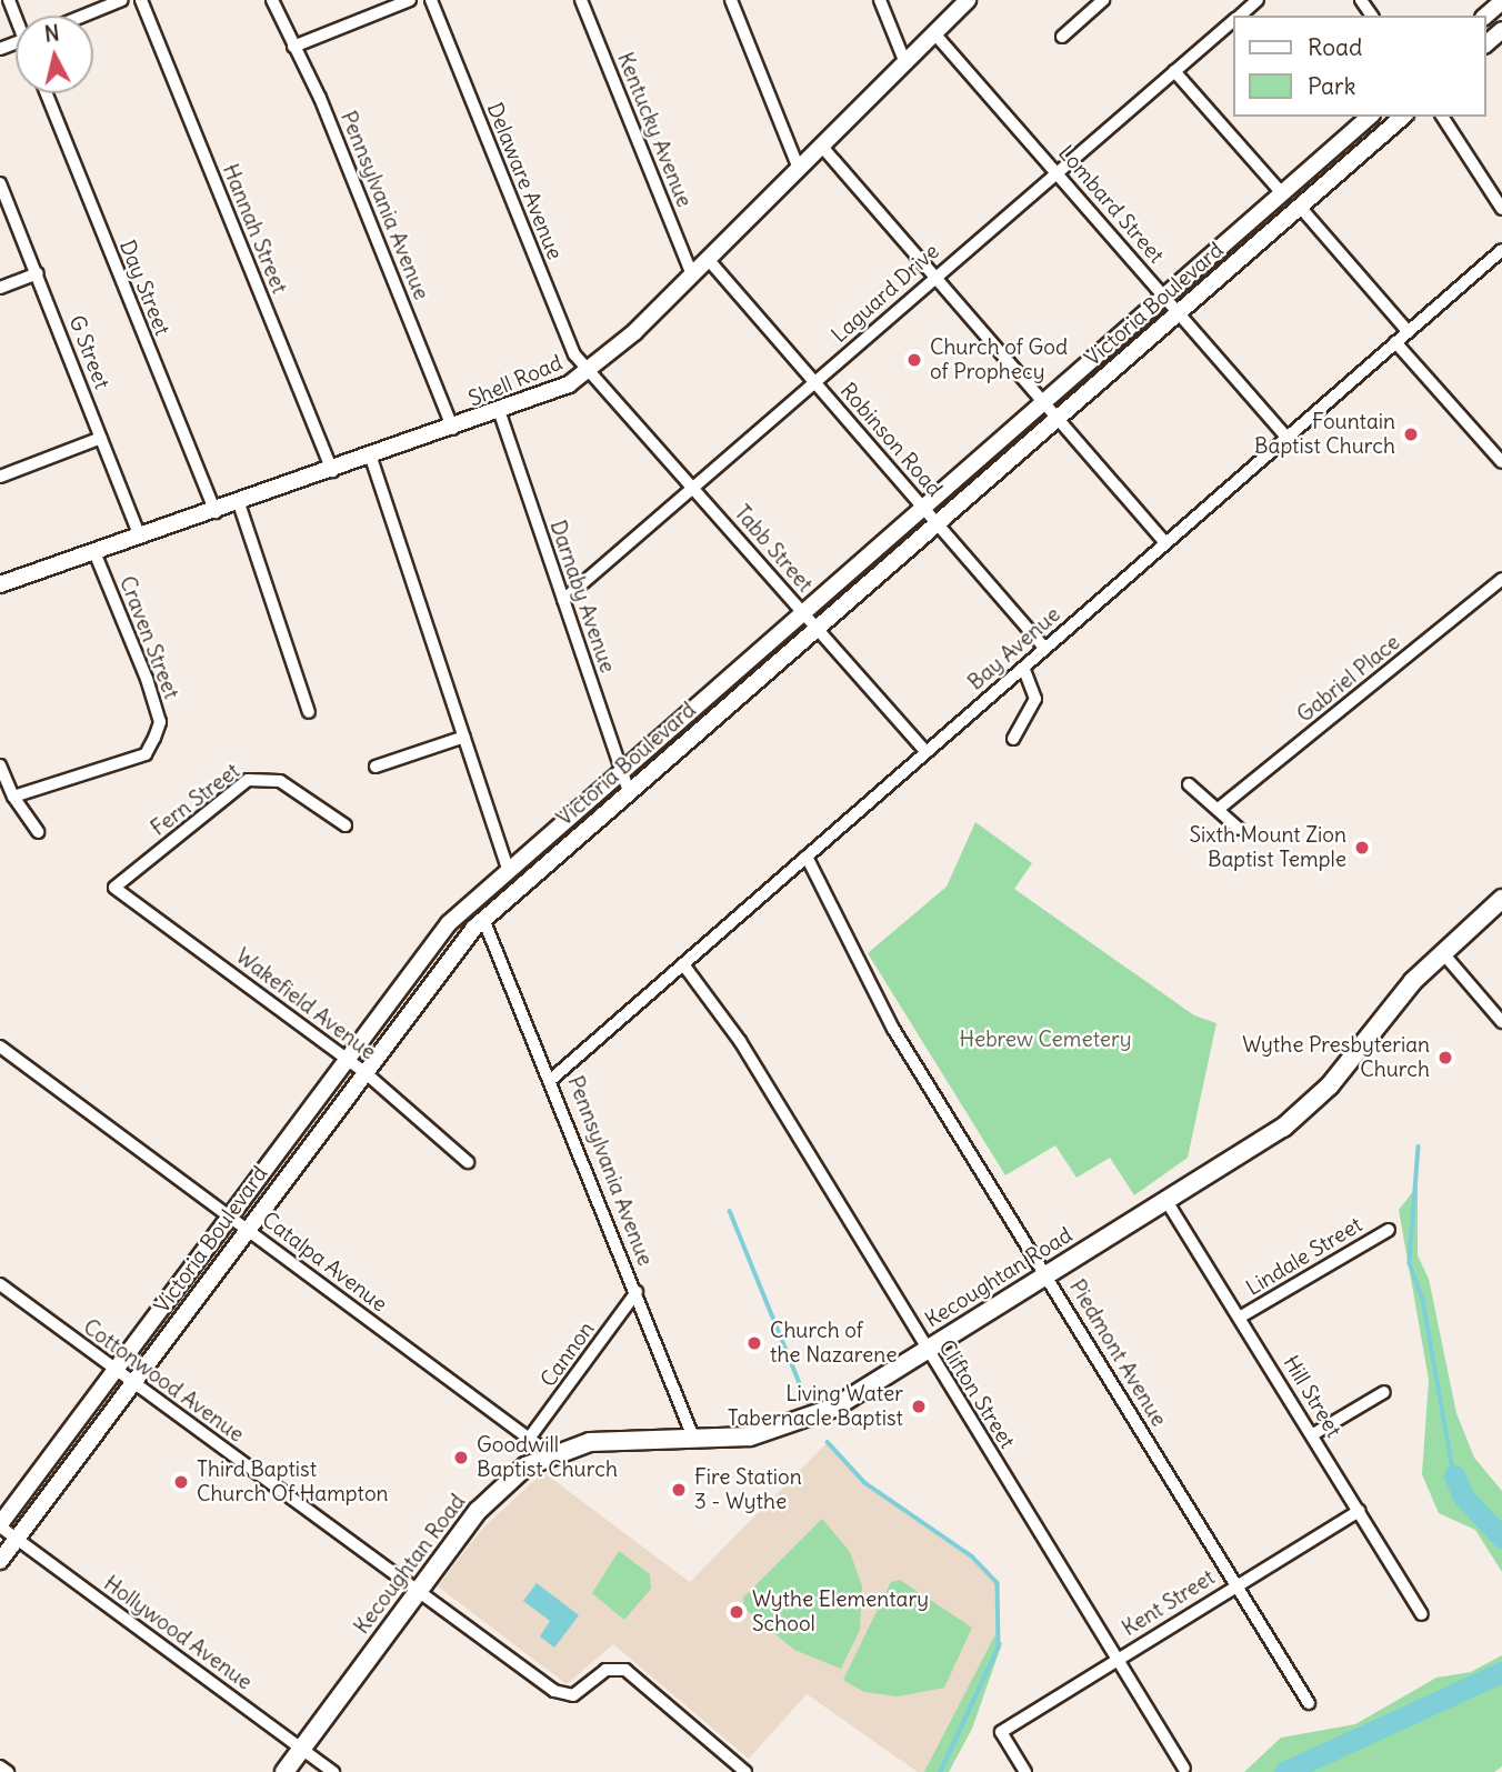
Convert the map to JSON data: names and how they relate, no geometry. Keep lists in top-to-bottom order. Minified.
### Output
{"streets":{"main road":["Victoria Boulevard","Shell Road","Kecoughtan Road"],"street":["Kentucky Avenue","Delaware Avenue","Lombard Street","Pennsylvania Avenue","Hannah Street","Day Street","Laguard Drive","G Street","Robinson Road","Tabb Street","Darnaby Avenue","Craven Street","Bay Avenue","Gabriel Place","Fern Street","Wakefield Avenue","Lindale Street","Catalpa Avenue","Piedmont Avenue","Cannon","Cottonwood Avenue","Clifton Street","Hill Street","Kent Street","Hollywood Avenue"]},"crossings":[["Kentucky Avenue","Shell Road"],["Delaware Avenue","Shell Road"],["Delaware Avenue","Tabb Street"],["Lombard Street","Laguard Drive"],["Lombard Street","Victoria Boulevard"],["Lombard Street","Shell Road"],["Lombard Street","Bay Avenue"],["Pennsylvania Avenue","Victoria Boulevard"],["Pennsylvania Avenue","Shell Road"],["Pennsylvania Avenue","Bay Avenue"],["Pennsylvania Avenue","Kecoughtan Road"],["Pennsylvania Avenue","Cannon"],["Hannah Street","Shell Road"],["Day Street","Shell Road"],["Laguard Drive","Robinson Road"],["Laguard Drive","Tabb Street"],["Laguard Drive","Darnaby Avenue"],["Victoria Boulevard","Robinson Road"],["Victoria Boulevard","Tabb Street"],["Victoria Boulevard","Darnaby Avenue"],["Victoria Boulevard","Wakefield Avenue"],["Victoria Boulevard","Catalpa Avenue"],["Victoria Boulevard","Cottonwood Avenue"],["Victoria Boulevard","Hollywood Avenue"],["G Street","Shell Road"],["Shell Road","Robinson Road"],["Shell Road","Tabb Street"],["Shell Road","Darnaby Avenue"],["Shell Road","Craven Street"],["Robinson Road","Bay Avenue"],["Tabb Street","Bay Avenue"],["Bay Avenue","Piedmont Avenue"],["Bay Avenue","Clifton Street"],["Fern Street","Wakefield Avenue"],["Lindale Street","Hill Street"],["Catalpa Avenue","Kecoughtan Road"],["Catalpa Avenue","Cannon"],["Kecoughtan Road","Piedmont Avenue"],["Kecoughtan Road","Cottonwood Avenue"],["Kecoughtan Road","Clifton Street"],["Kecoughtan Road","Hill Street"],["Kecoughtan Road","Hollywood Avenue"],["Piedmont Avenue","Kent Street"],["Clifton Street","Kent Street"],["Hill Street","Kent Street"]],"parks":["Hebrew Cemetery"],"places":["Church of God of Prophecy","Fountain Baptist Church","Sixth Mount Zion Baptist Temple","Wythe Presbyterian Church","Church of the Nazarene","Living Water Tabernacle Baptist","Goodwill Baptist Church","Third Baptist Church Of Hampton","Fire Station 3 - Wythe","Wythe Elementary School"],"legend":["Road","Park"],"north":"top"}
